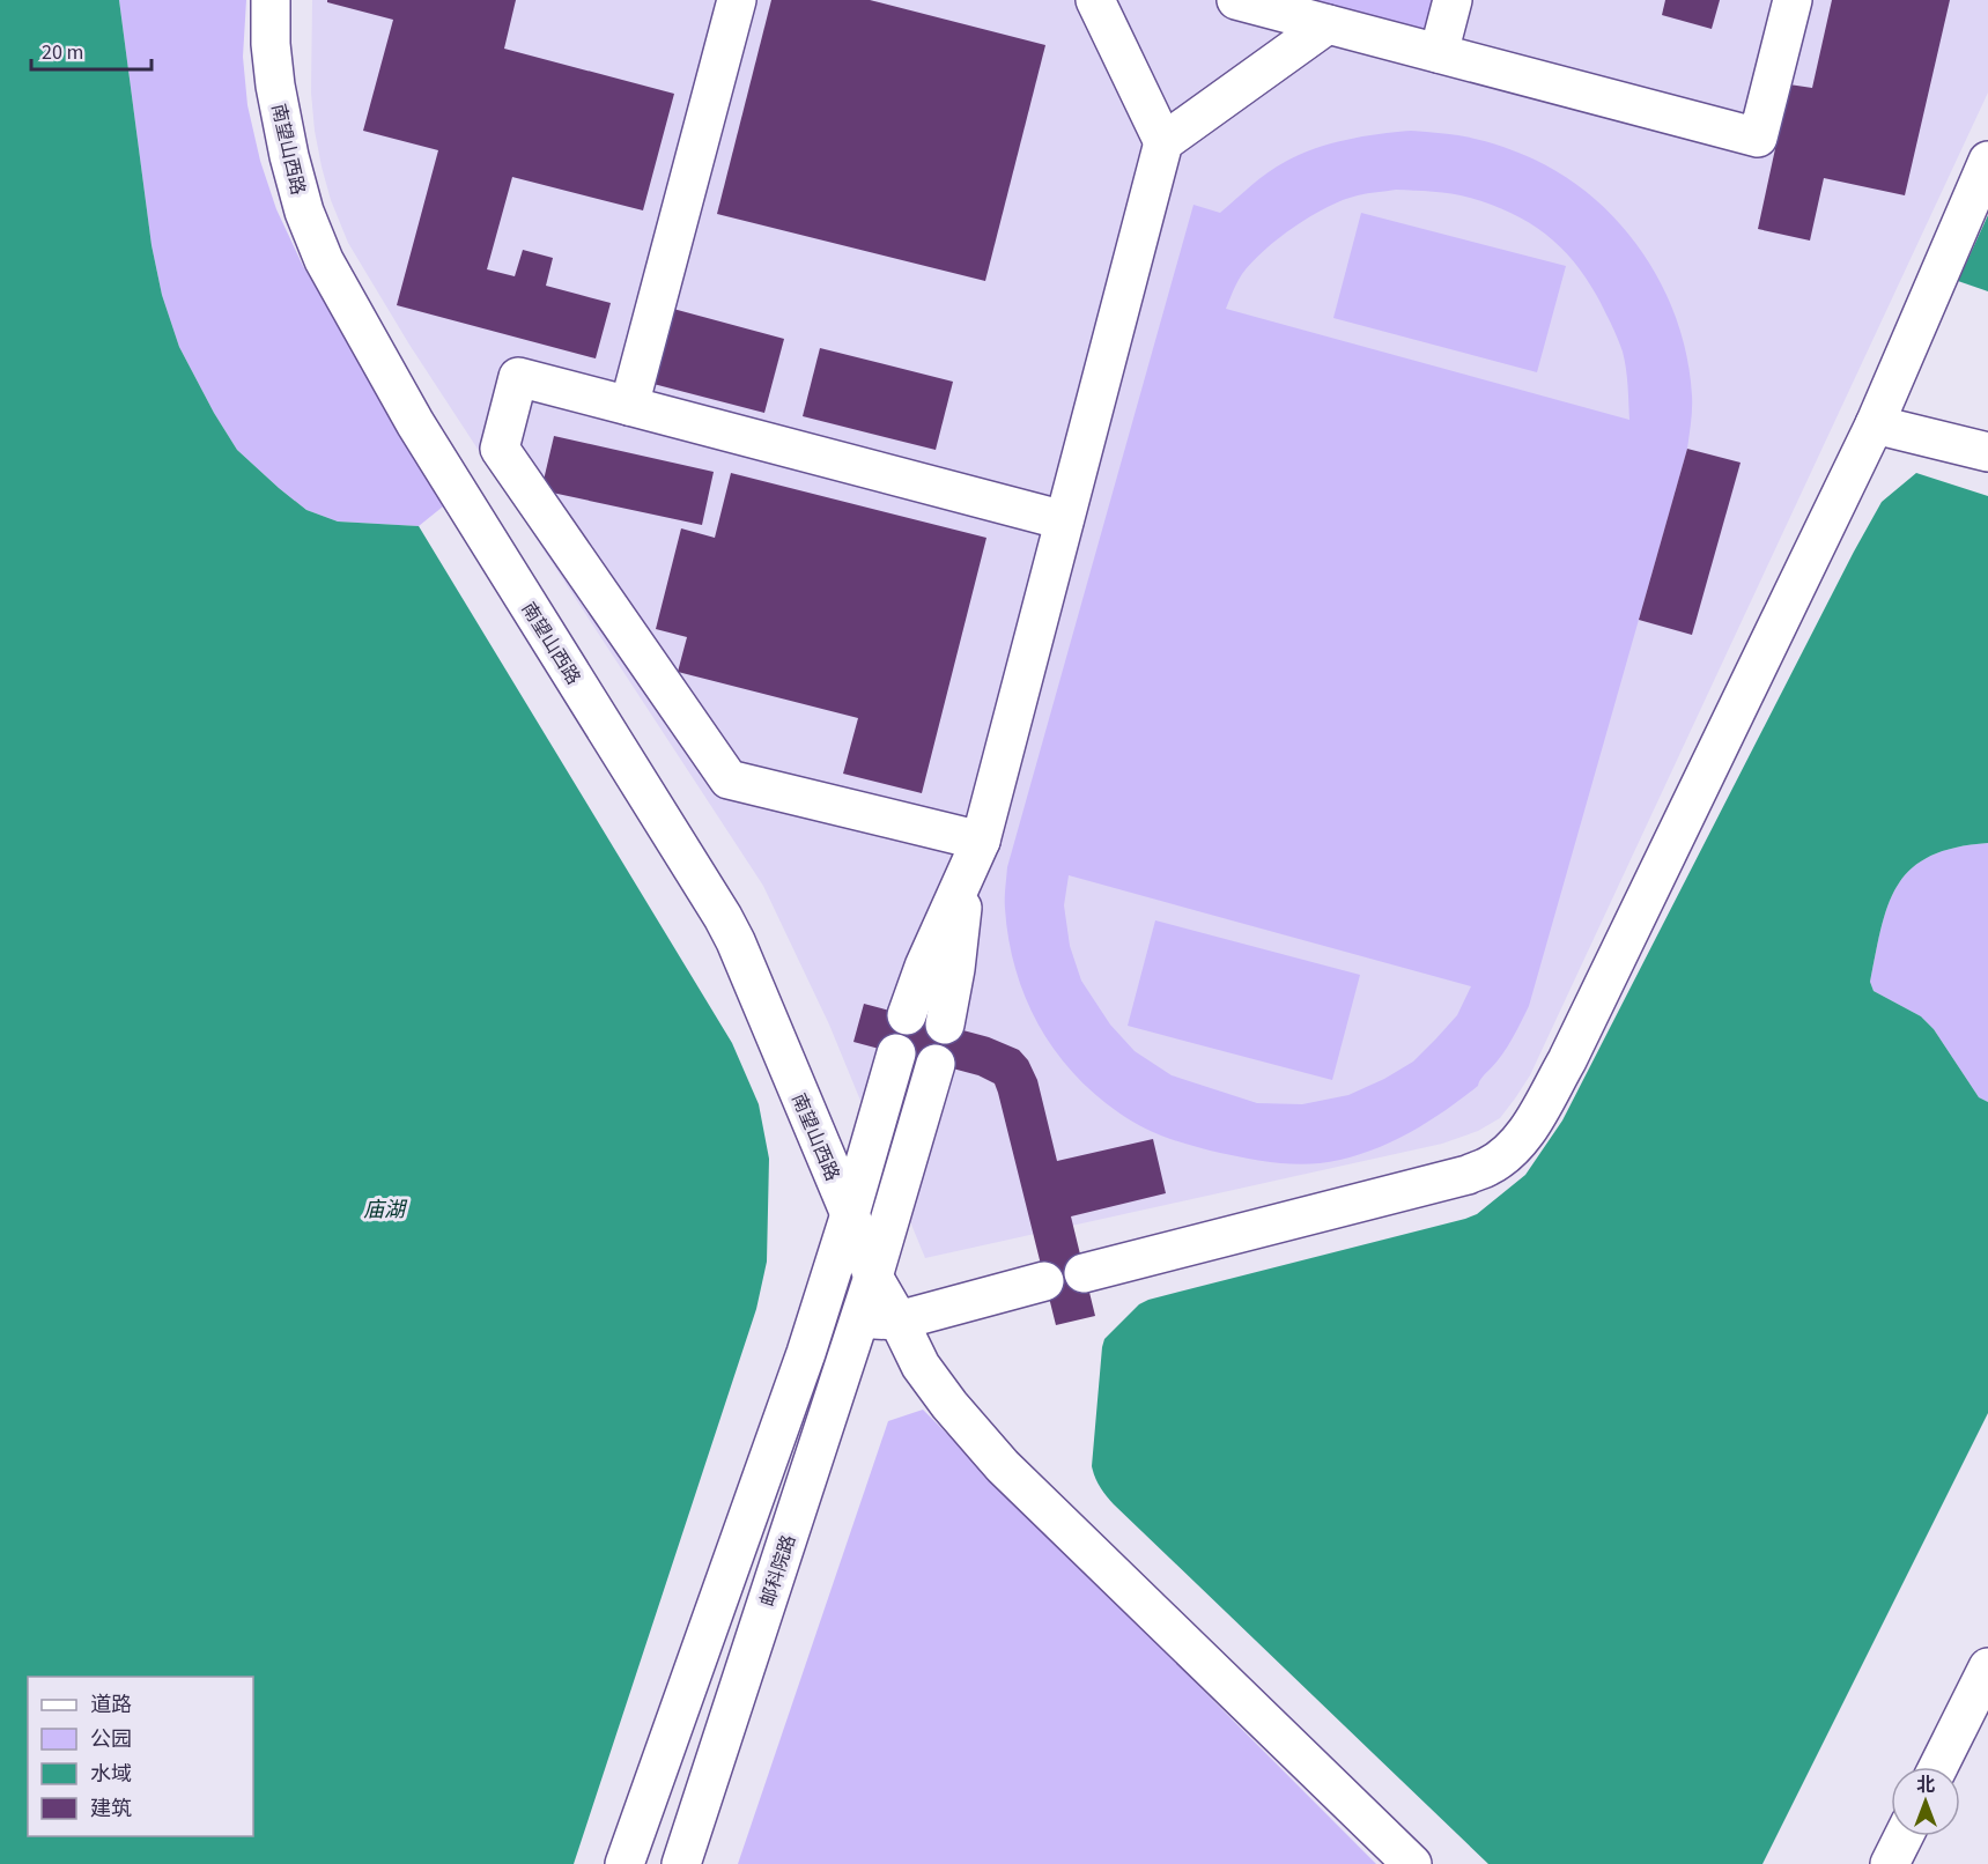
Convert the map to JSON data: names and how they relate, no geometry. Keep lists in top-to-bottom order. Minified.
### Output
{"streets":{"street":["南望山西路","邮科院路"]},"crossings":[["南望山西路","邮科院路"]],"water":["庙湖"],"legend":["道路","公园","水域","建筑"],"scale_bar":"20 m","north":"top"}
